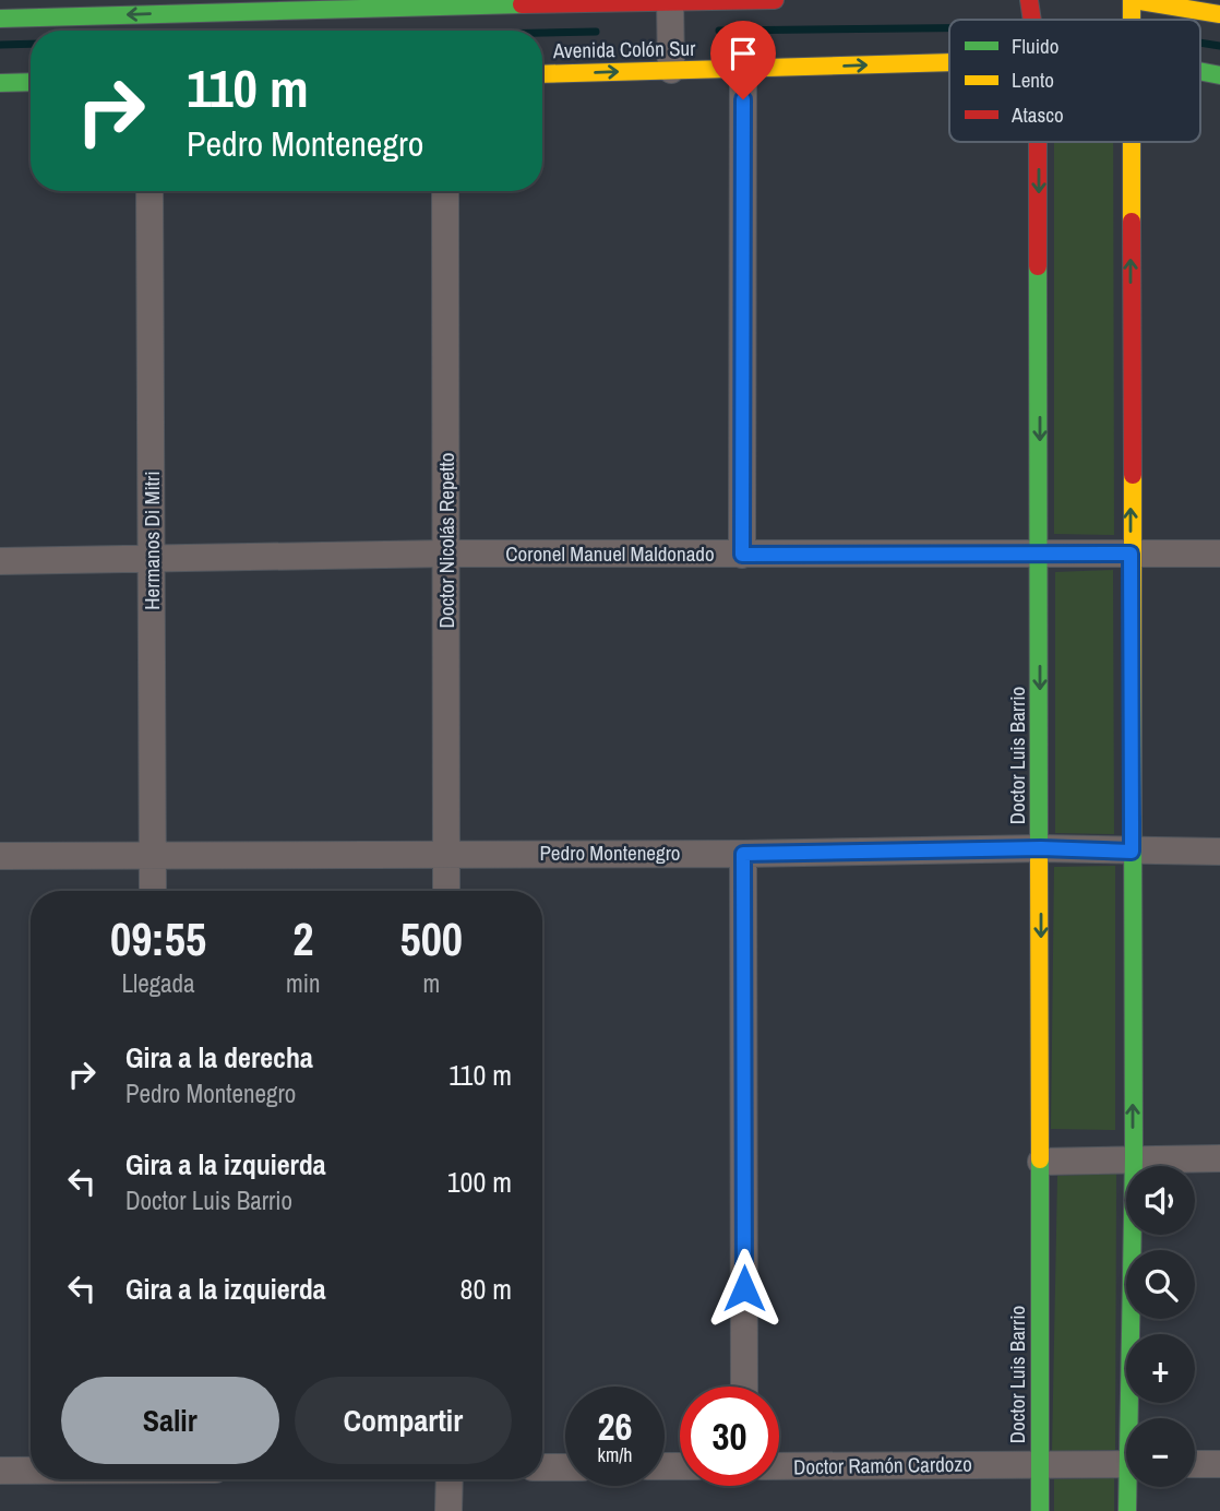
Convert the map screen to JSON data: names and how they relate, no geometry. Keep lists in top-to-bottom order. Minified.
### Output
{"streets":{"main road":["Avenida Colón Sur","Doctor Luis Barrio"],"street":["Hermanos Di Mitri","Doctor Nicolás Repetto","Coronel Manuel Maldonado","Pedro Montenegro","Doctor Ramón Cardozo"]},"crossings":[["Hermanos Di Mitri","Coronel Manuel Maldonado"],["Hermanos Di Mitri","Pedro Montenegro"],["Doctor Nicolás Repetto","Coronel Manuel Maldonado"],["Doctor Nicolás Repetto","Pedro Montenegro"],["Coronel Manuel Maldonado","Doctor Luis Barrio"],["Doctor Luis Barrio","Pedro Montenegro"],["Doctor Luis Barrio","Doctor Ramón Cardozo"]],"legend":["Fluido","Lento","Atasco"],"page":{"turn":["110 m","Pedro Montenegro"],"eta":["09:55","Llegada","2","min","500","m"],"list":[{"name":"Gira a la derecha","note":"Pedro Montenegro","value":"110 m"},{"name":"Gira a la izquierda","note":"Doctor Luis Barrio","value":"100 m"},{"name":"Gira a la izquierda","value":"80 m"}],"map_buttons":["+","−"],"buttons":["Salir","Compartir"],"speed":"26 km/h","limit":"30"}}
